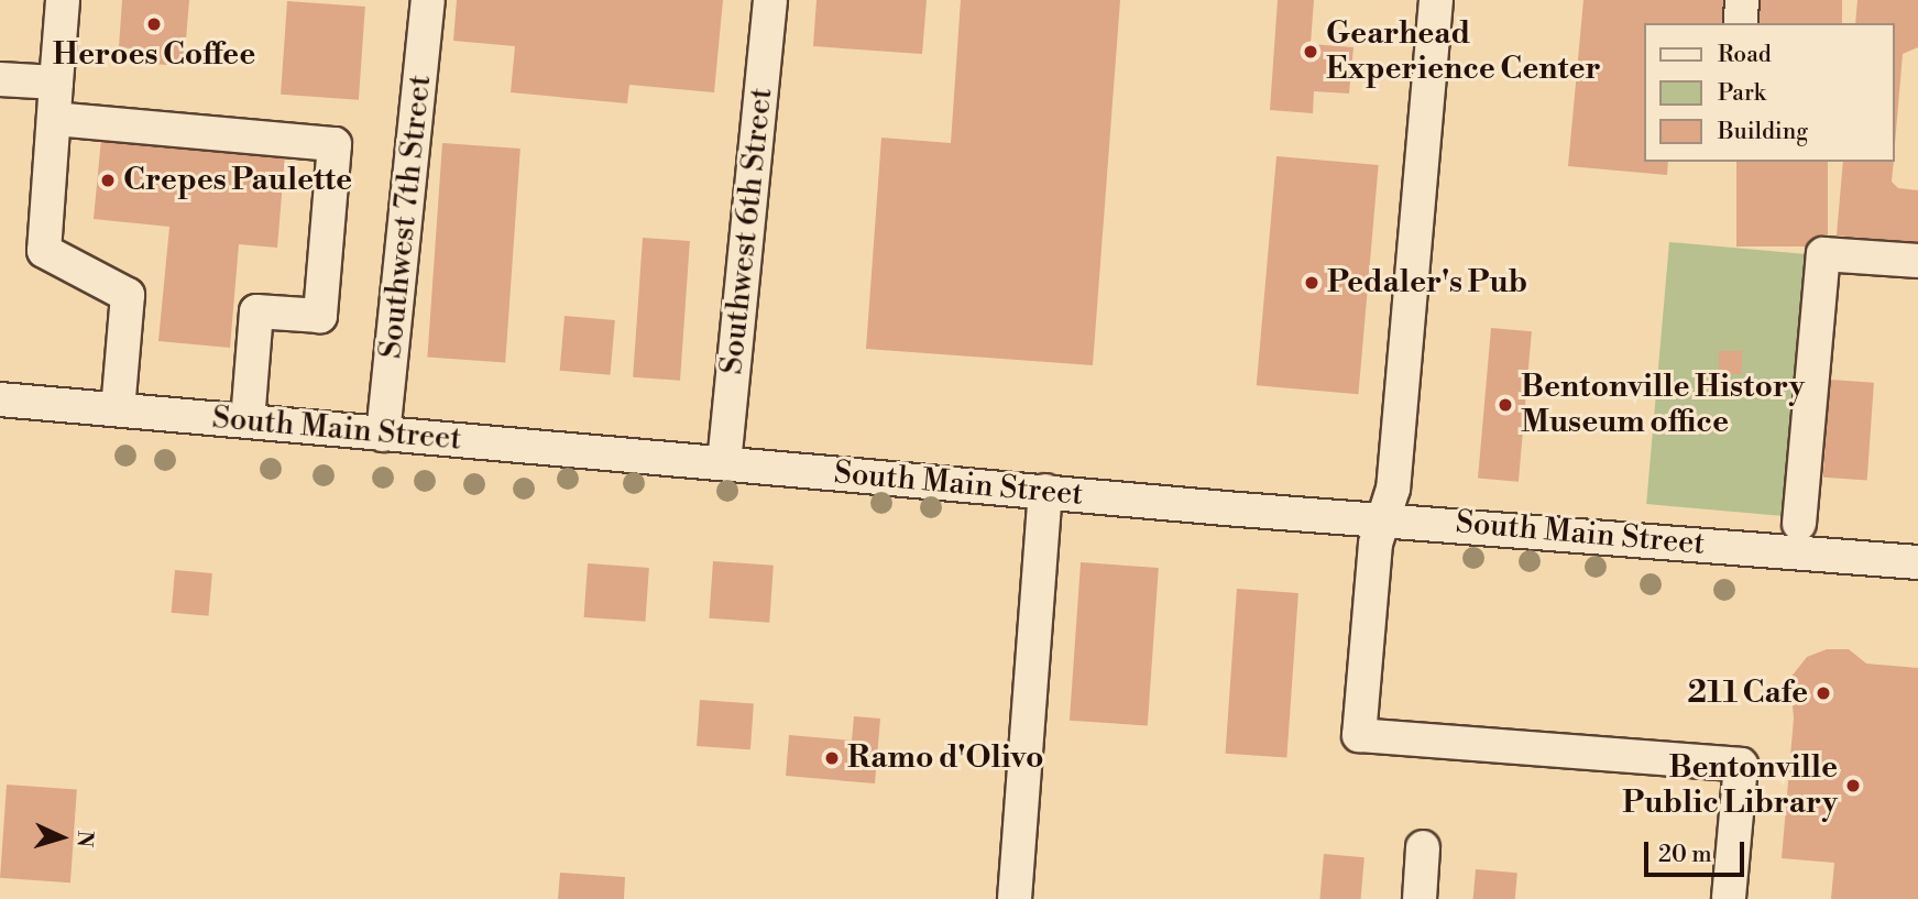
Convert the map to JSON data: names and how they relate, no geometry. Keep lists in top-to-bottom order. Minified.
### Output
{"streets":{"street":["Southwest 7th Street","Southwest 6th Street","South Main Street"]},"crossings":[["Southwest 7th Street","South Main Street"],["Southwest 6th Street","South Main Street"]],"places":["Heroes Coffee","Gearhead Experience Center","Crepes Paulette","Pedaler's Pub","Bentonville History Museum office","211 Cafe","Ramo d'Olivo","Bentonville Public Library"],"legend":["Road","Park","Building"],"scale_bar":"20 m","north":"right"}
